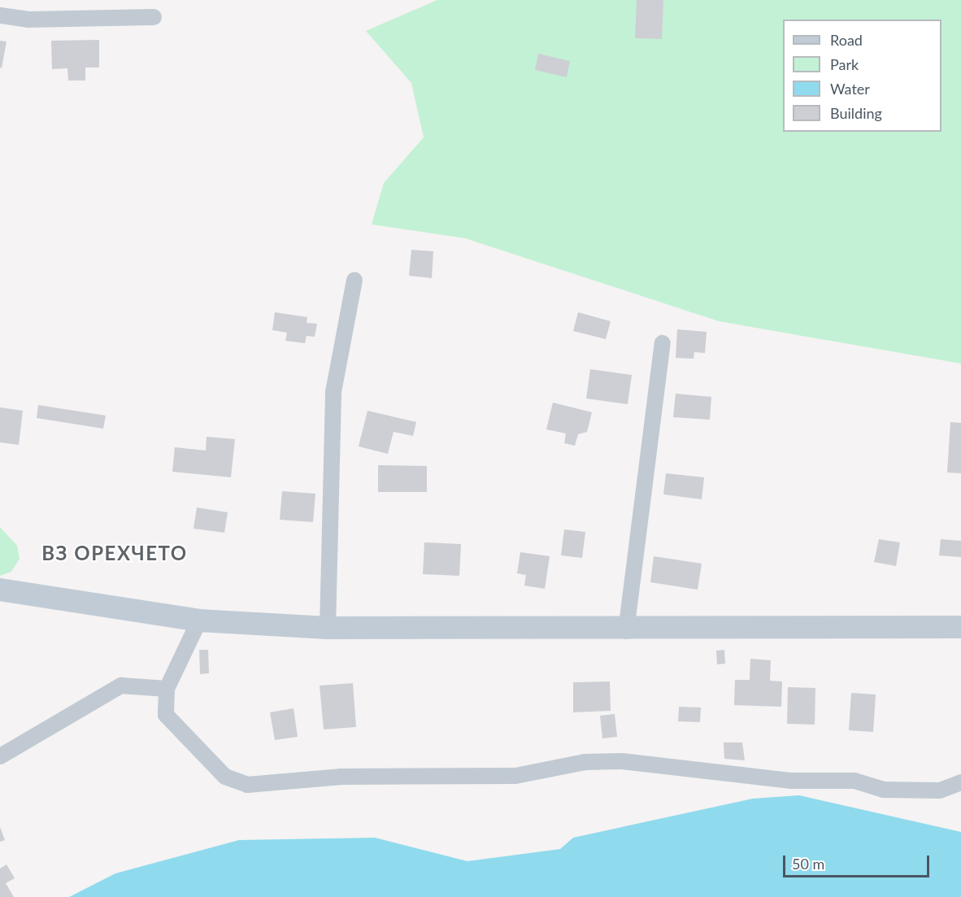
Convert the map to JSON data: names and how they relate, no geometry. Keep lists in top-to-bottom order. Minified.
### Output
{"districts":["ВЗ ОРЕХЧЕТО"],"legend":["Road","Park","Water","Building"],"scale_bar":"50 m"}
